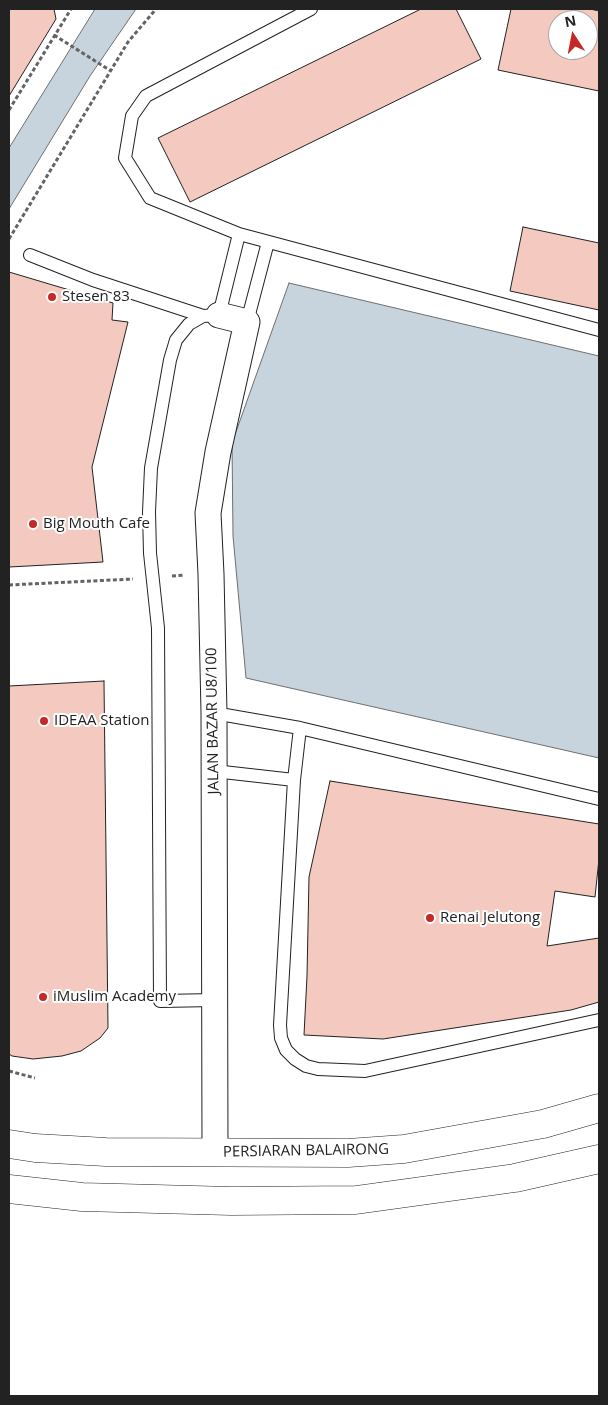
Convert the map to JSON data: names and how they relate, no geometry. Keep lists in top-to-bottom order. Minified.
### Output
{"streets":{"street":["JALAN BAZAR U8/100","PERSIARAN BALAIRONG"]},"crossings":[["JALAN BAZAR U8/100","PERSIARAN BALAIRONG"]],"places":["Stesen 83","Big Mouth Cafe","IDEAA Station","Renai Jelutong","iMuslim Academy"],"north":"top"}
